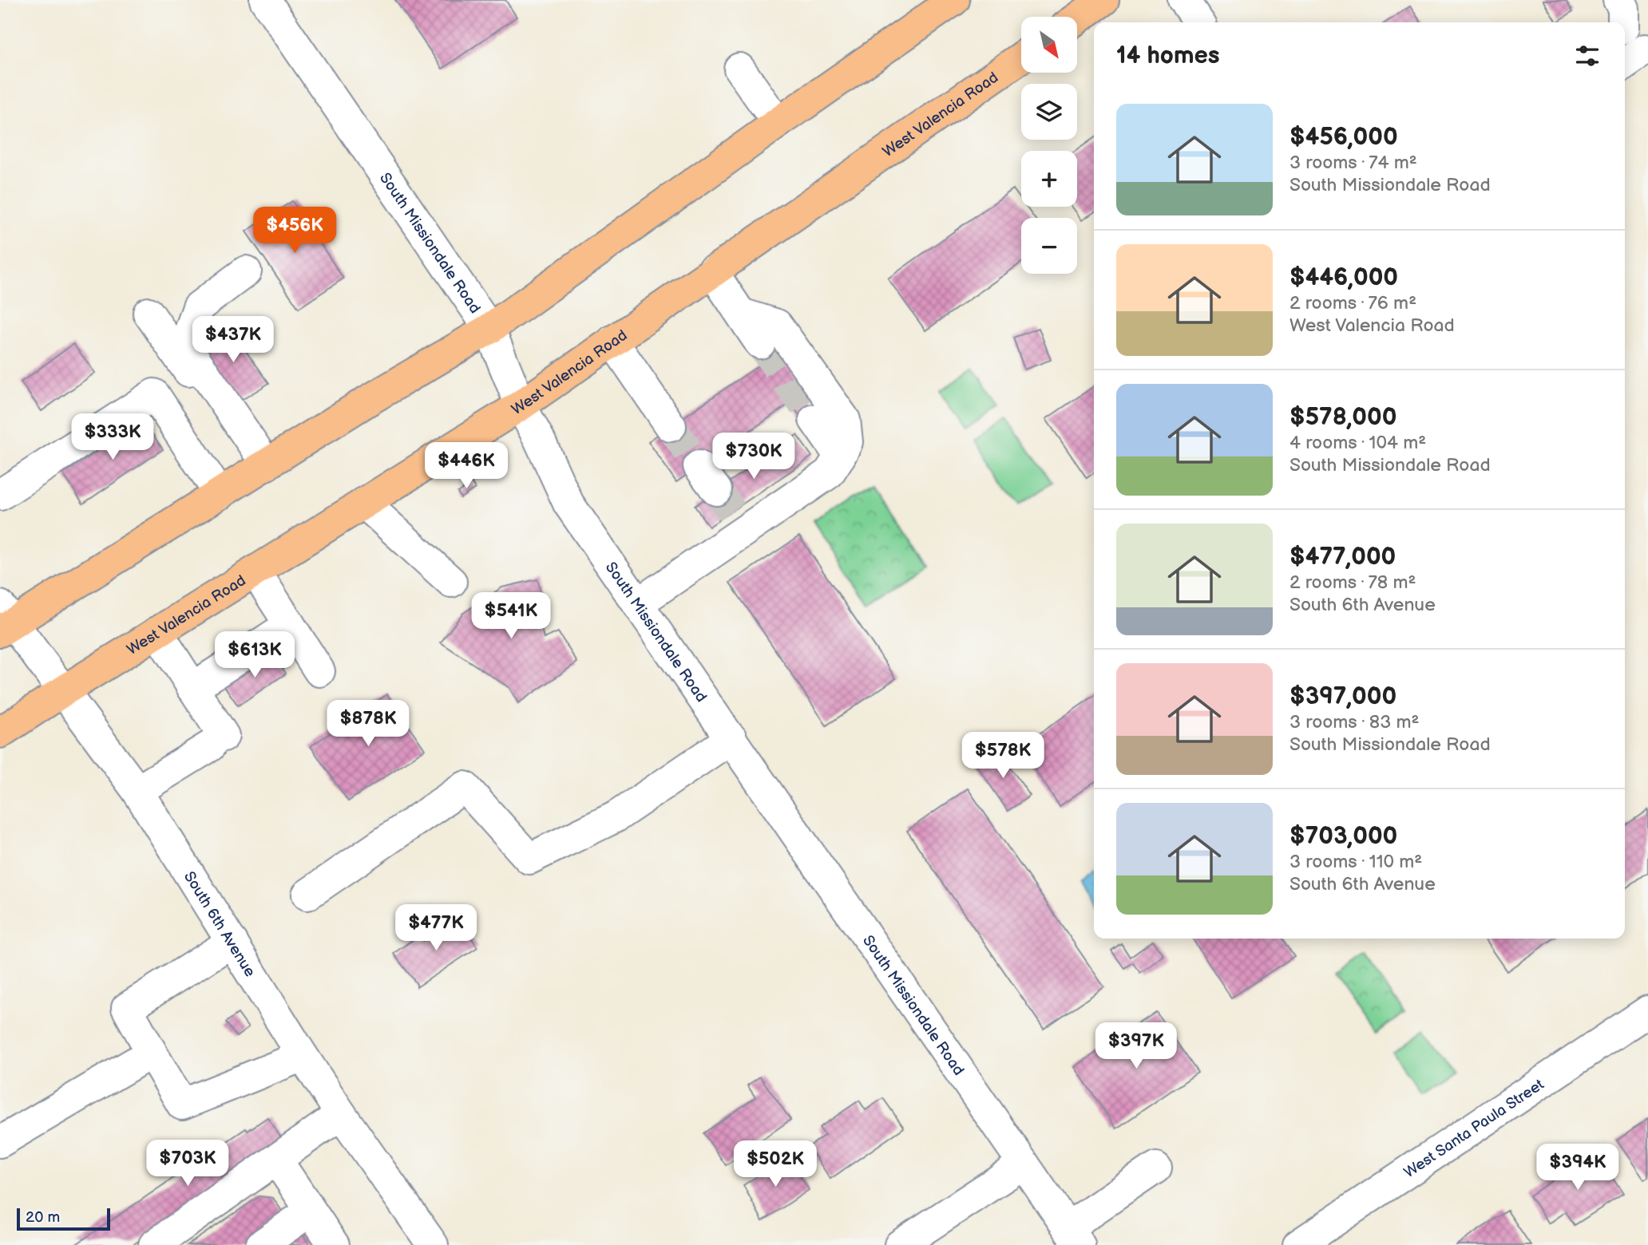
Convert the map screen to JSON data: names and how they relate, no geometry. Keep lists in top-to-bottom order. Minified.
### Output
{"streets":{"main road":["West Valencia Road"],"street":["South Missiondale Road","South 6th Avenue","West Santa Paula Street"]},"crossings":[["West Valencia Road","South Missiondale Road"],["West Valencia Road","South 6th Avenue"]],"scale_bar":"20 m","north":"bottom right","page":{"map_buttons":["+","−"],"heading":"14 homes","list":[{"name":"$456,000","note":"3 rooms · 74 m² · South Missiondale Road"},{"name":"$446,000","note":"2 rooms · 76 m² · West Valencia Road"},{"name":"$578,000","note":"4 rooms · 104 m² · South Missiondale Road"},{"name":"$477,000","note":"2 rooms · 78 m² · South 6th Avenue"},{"name":"$397,000","note":"3 rooms · 83 m² · South Missiondale Road"},{"name":"$703,000","note":"3 rooms · 110 m² · South 6th Avenue"}],"price":["$456K","$437K","$333K","$730K","$446K","$541K","$613K","$878K","$578K","$477K","$397K","$703K","$502K","$394K"],"scale":"20 m"}}
